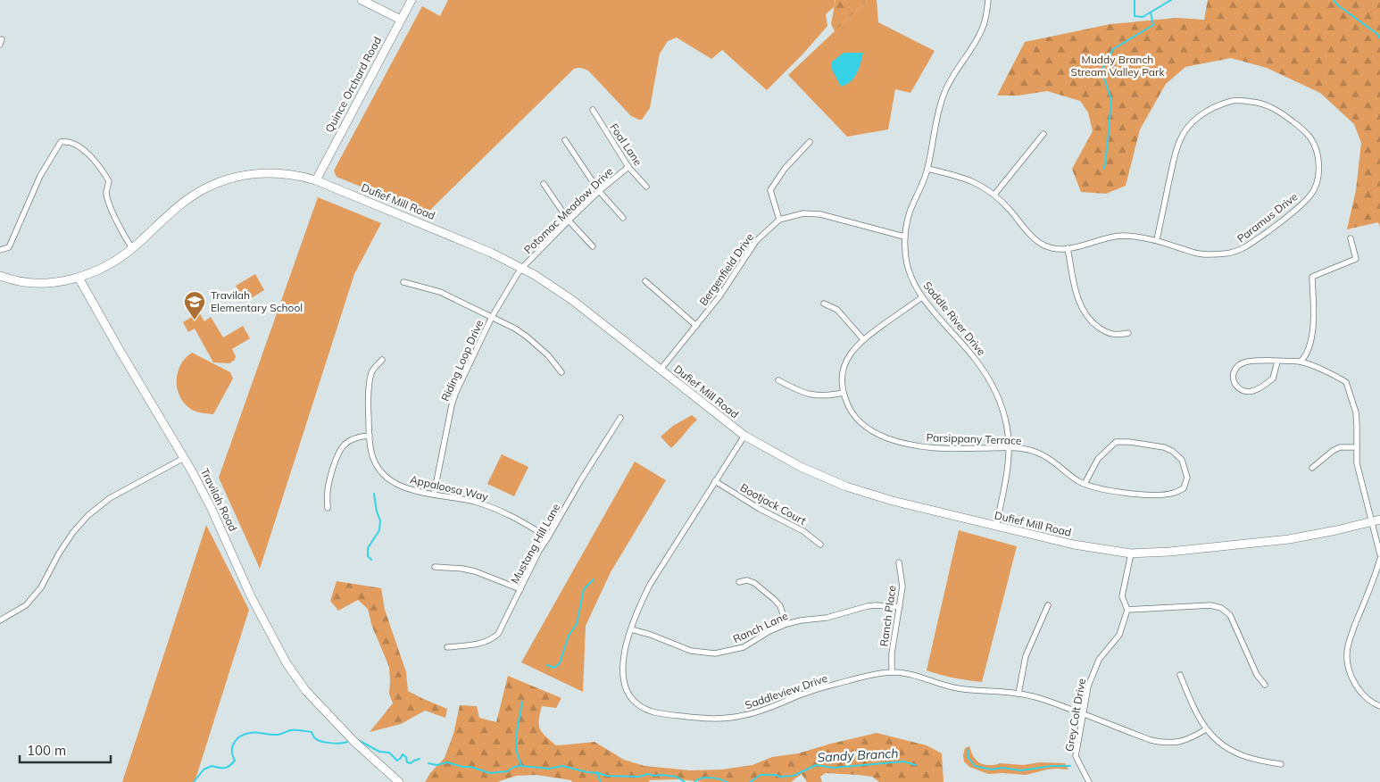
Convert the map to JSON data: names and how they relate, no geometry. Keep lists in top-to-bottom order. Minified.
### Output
{"streets":{"main road":["Quince Orchard Road","Dufief Mill Road","Travilah Road"],"street":["Foal Lane","Potomac Meadow Drive","Paramus Drive","Bergenfield Drive","Saddle River Drive","Riding Loop Drive","Parsippany Terrace","Appaloosa Way","Bootjack Court","Mustang Hill Lane","Ranch Place","Ranch Lane","Saddleview Drive","Grey Colt Drive"]},"crossings":[["Quince Orchard Road","Dufief Mill Road"],["Foal Lane","Potomac Meadow Drive"],["Dufief Mill Road","Potomac Meadow Drive"],["Dufief Mill Road","Bergenfield Drive"],["Dufief Mill Road","Saddle River Drive"],["Dufief Mill Road","Riding Loop Drive"],["Dufief Mill Road","Travilah Road"],["Dufief Mill Road","Saddleview Drive"],["Dufief Mill Road","Grey Colt Drive"],["Potomac Meadow Drive","Riding Loop Drive"],["Paramus Drive","Saddle River Drive"],["Saddle River Drive","Parsippany Terrace"],["Riding Loop Drive","Appaloosa Way"],["Appaloosa Way","Mustang Hill Lane"],["Bootjack Court","Saddleview Drive"],["Ranch Place","Ranch Lane"],["Ranch Place","Saddleview Drive"],["Ranch Lane","Saddleview Drive"],["Saddleview Drive","Grey Colt Drive"]],"water":["Sandy Branch"],"parks":["Muddy Branch Stream Valley Park"],"places":{"school or university":["Travilah Elementary School"]},"scale_bar":"100 m"}
